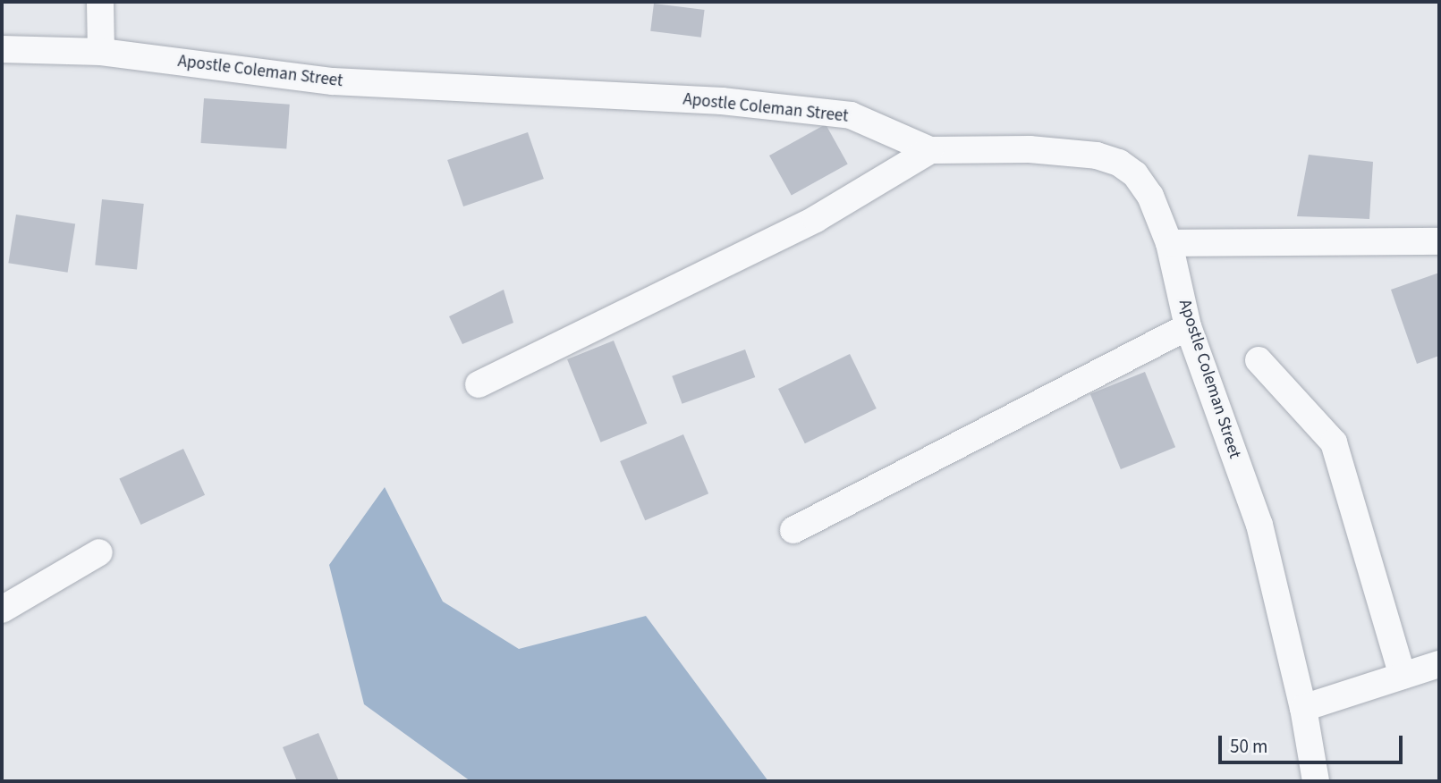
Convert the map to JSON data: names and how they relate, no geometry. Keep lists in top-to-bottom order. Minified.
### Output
{"streets":{"street":["Apostle Coleman Street"]},"scale_bar":"50 m"}
